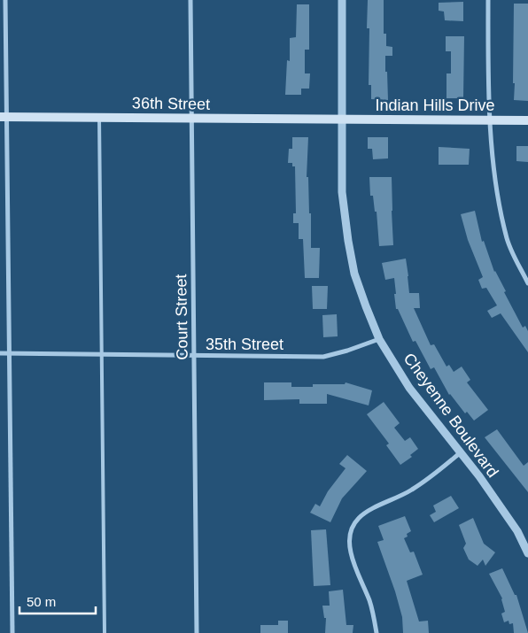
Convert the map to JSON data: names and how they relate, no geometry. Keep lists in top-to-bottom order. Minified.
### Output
{"streets":{"main road":["36th Street","Indian Hills Drive"],"street":["Court Street","35th Street","Cheyenne Boulevard"]},"crossings":[["36th Street","Indian Hills Drive"],["36th Street","Court Street"],["36th Street","Cheyenne Boulevard"],["Indian Hills Drive","Cheyenne Boulevard"],["Court Street","35th Street"],["35th Street","Cheyenne Boulevard"]],"scale_bar":"50 m"}
